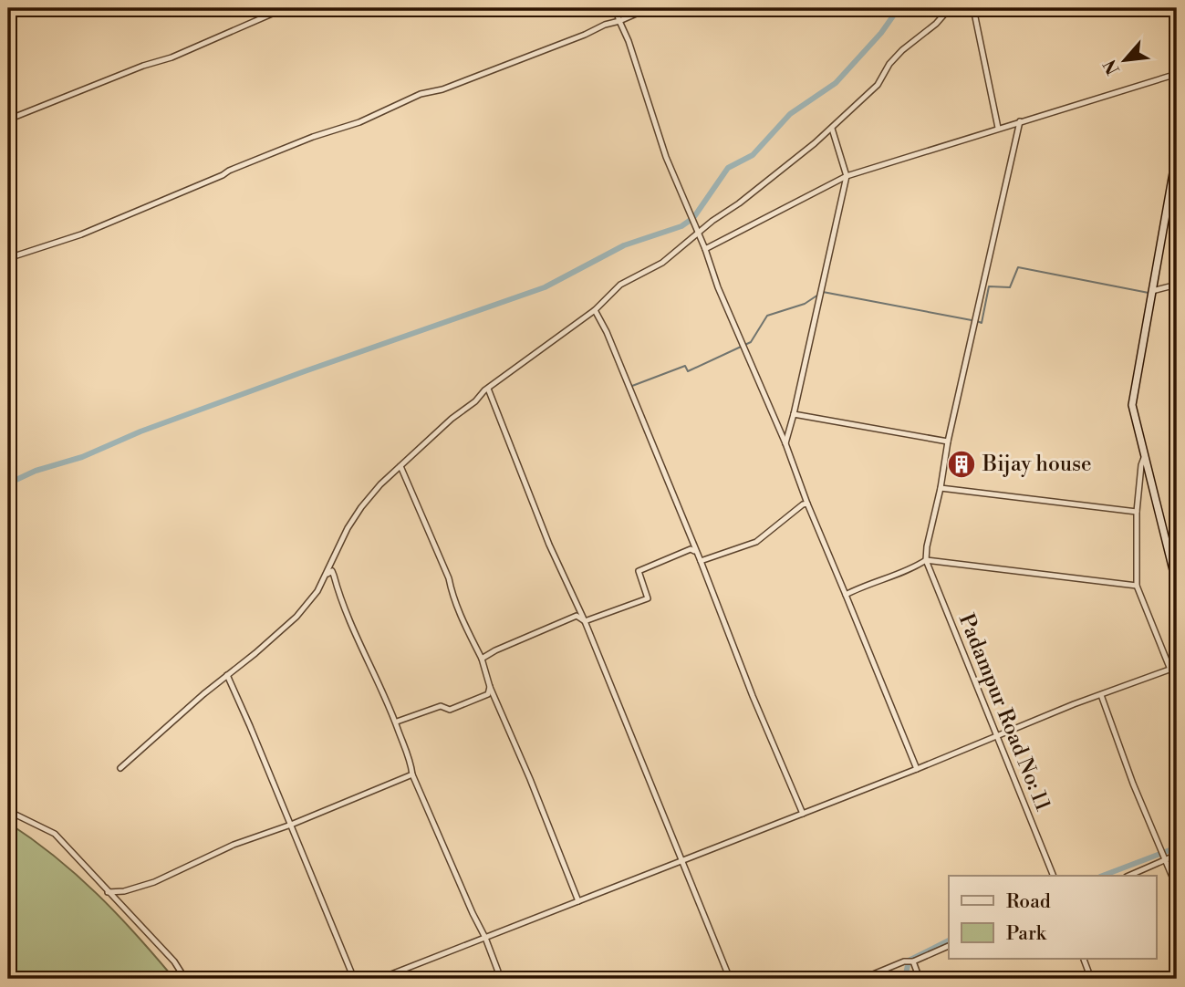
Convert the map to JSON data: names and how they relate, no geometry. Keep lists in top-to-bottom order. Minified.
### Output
{"streets":{"street":["Padampur Road No: 11"]},"places":{"building":["Bijay house"]},"legend":["Road","Park"],"north":"bottom left"}
